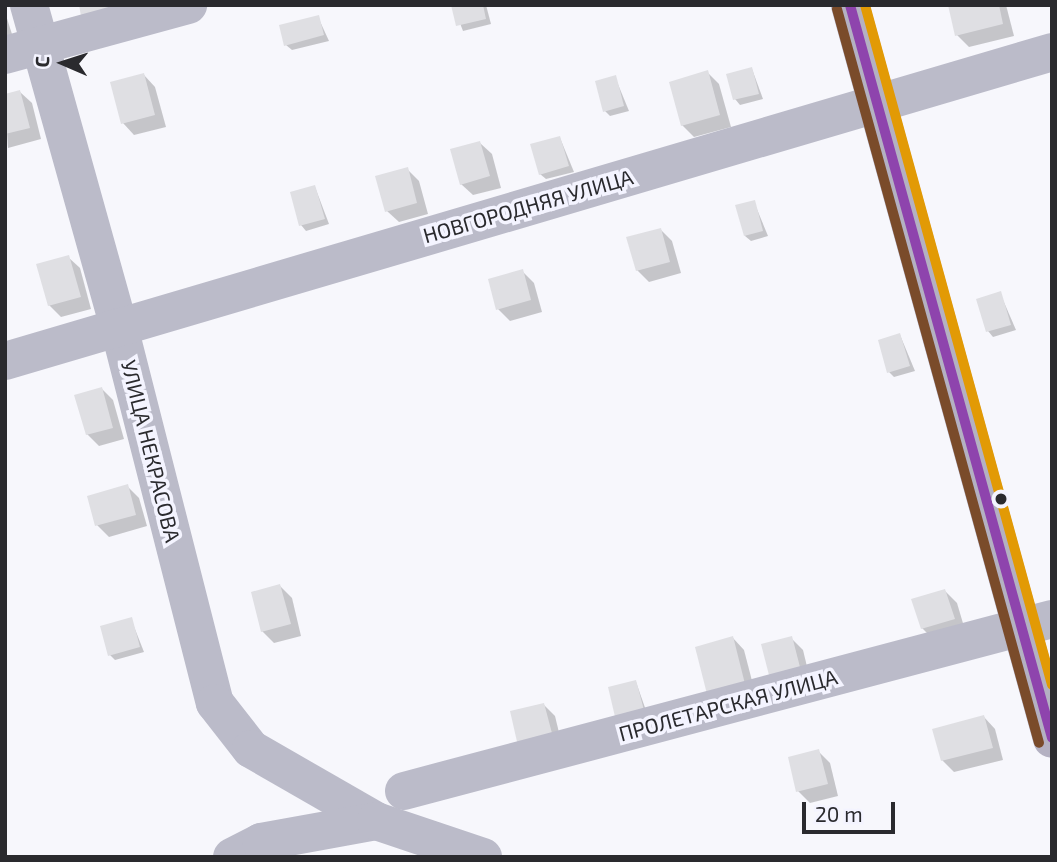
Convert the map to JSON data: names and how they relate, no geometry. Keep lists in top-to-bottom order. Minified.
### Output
{"streets":{"street":["НОВГОРОДНЯЯ УЛИЦА","УЛИЦА НЕКРАСОВА","ПРОЛЕТАРСКАЯ УЛИЦА"]},"crossings":[["НОВГОРОДНЯЯ УЛИЦА","УЛИЦА НЕКРАСОВА"]],"scale_bar":"20 m","north":"left"}
